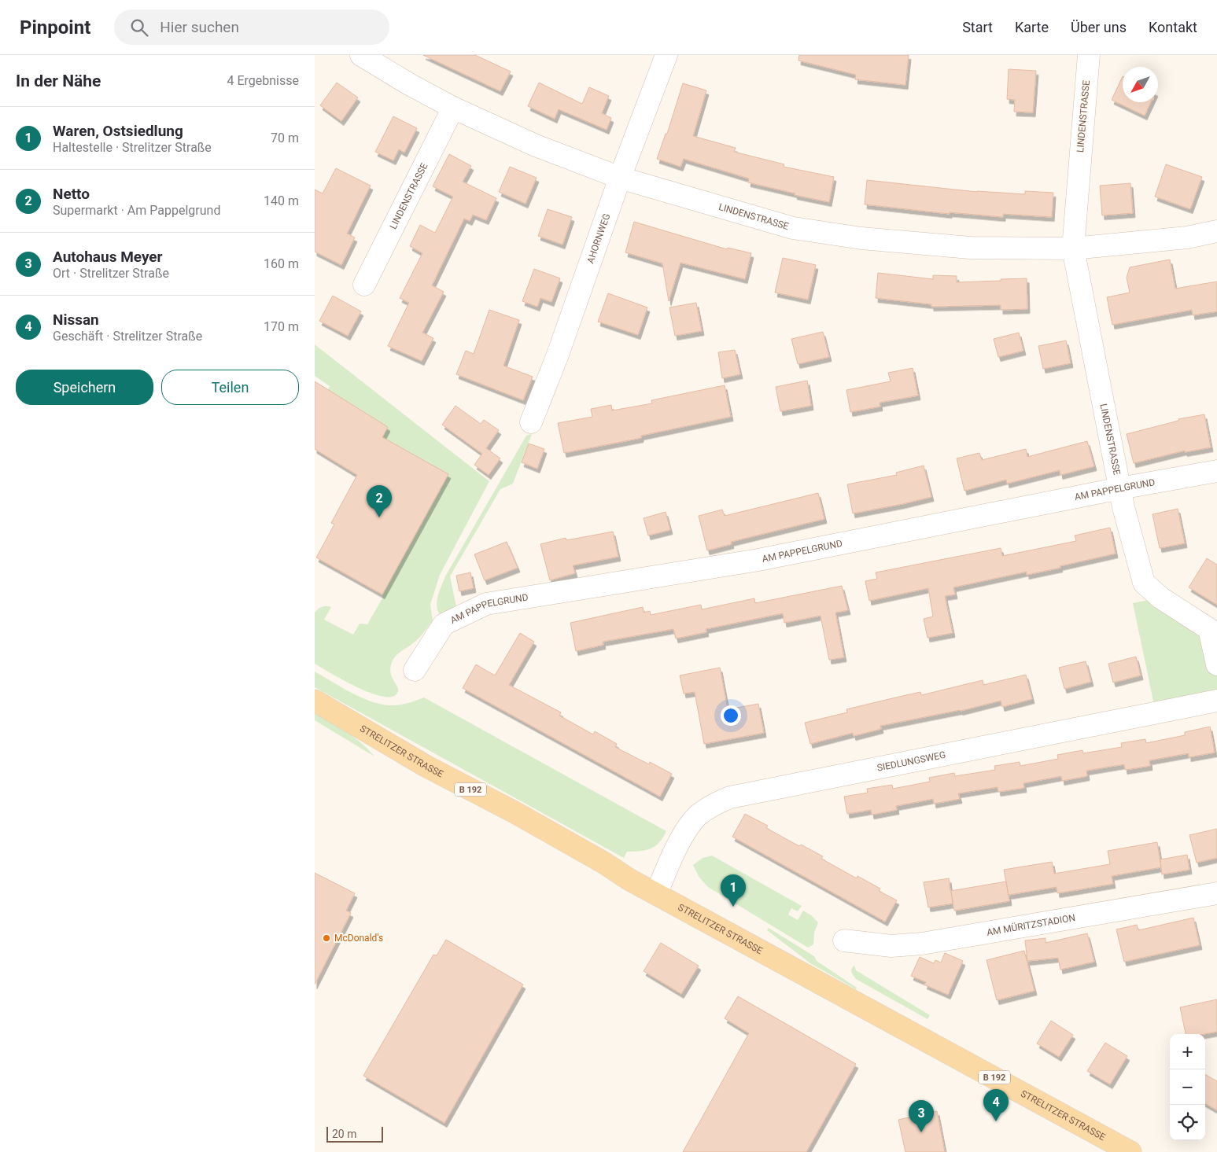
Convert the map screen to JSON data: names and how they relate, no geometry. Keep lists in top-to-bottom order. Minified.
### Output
{"streets":{"main road":["STRELITZER STRASSE","B 192"],"street":["LINDENSTRASSE","AHORNWEG","AM PAPPELGRUND","SIEDLUNGSWEG","AM MÜRITZSTADION"]},"crossings":[["LINDENSTRASSE","AHORNWEG"],["LINDENSTRASSE","AM PAPPELGRUND"],["STRELITZER STRASSE","SIEDLUNGSWEG"]],"places":["McDonald's"],"scale_bar":"20 m","north":"bottom left","page":{"header":"Pinpoint","search":"Hier suchen","nav":["Start","Karte","Über uns","Kontakt"],"heading":["In der Nähe","4 Ergebnisse"],"list":[{"mark":"1","name":"Waren, Ostsiedlung","note":"Haltestelle · Strelitzer Straße","value":"70 m"},{"mark":"2","name":"Netto","note":"Supermarkt · Am Pappelgrund","value":"140 m"},{"mark":"3","name":"Autohaus Meyer","note":"Ort · Strelitzer Straße","value":"160 m"},{"mark":"4","name":"Nissan","note":"Geschäft · Strelitzer Straße","value":"170 m"}],"buttons":["Speichern","Teilen"],"pins":["2","1","4","3"],"map_buttons":["+","−"],"scale":"20 m"}}
